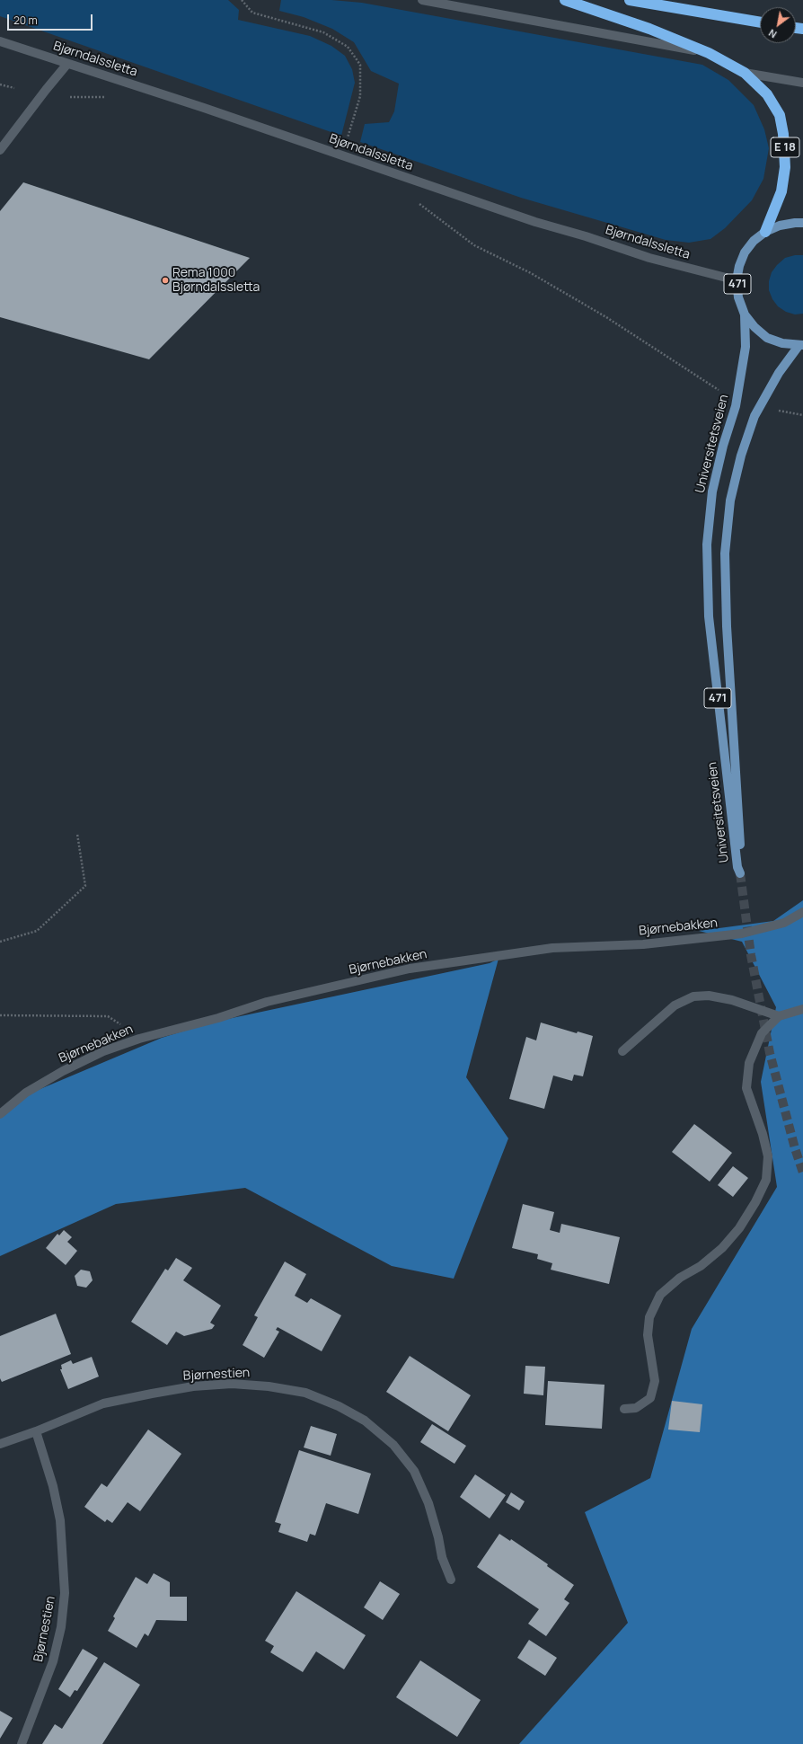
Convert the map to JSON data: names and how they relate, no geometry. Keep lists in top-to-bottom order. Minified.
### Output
{"streets":{"highway":["E 18"],"main road":["471","Universitetsveien"],"street":["Bjørndalssletta","Bjørnebakken","Bjørnestien"]},"crossings":[["Bjørndalssletta","471"],["E 18","471"],["471","Universitetsveien"]],"places":["Rema 1000 Bjørndalssletta"],"scale_bar":"20 m","north":"bottom left"}
